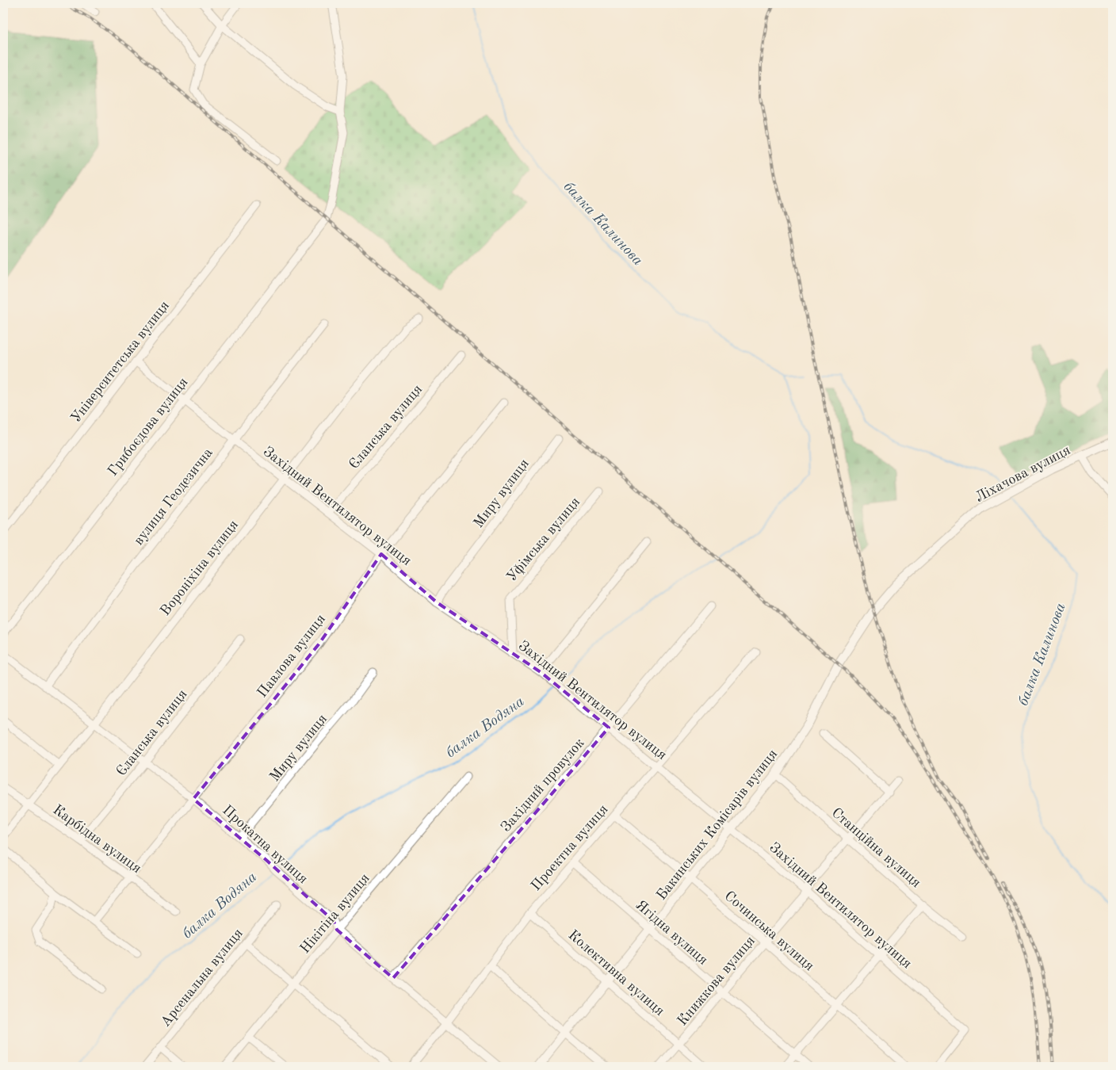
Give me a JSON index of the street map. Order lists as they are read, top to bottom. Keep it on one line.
{"streets":{"street":["Університетська вулиця","Грибоєдова вулиця","Єланська вулиця","Ліхачова вулиця","Миру вулиця","вулиця Геодезична","Західний Вентилятор вулиця","Уфімська вулиця","Вороніхіна вулиця","Павлова вулиця","Західний провулок","Бакинських Комісарів вулиця","Карбідна вулиця","Прокатна вулиця","Проектна вулиця","Станційна вулиця","Нікітіна вулиця","Сочинська вулиця","Ягідна вулиця","Колективна вулиця","Арсенальна вулиця","Книжкова вулиця"]},"crossings":[["Університетська вулиця","Західний Вентилятор вулиця"],["Грибоєдова вулиця","Західний Вентилятор вулиця"],["Єланська вулиця","Західний Вентилятор вулиця"],["Єланська вулиця","Карбідна вулиця"],["Єланська вулиця","Прокатна вулиця"],["Ліхачова вулиця","Бакинських Комісарів вулиця"],["Миру вулиця","Західний Вентилятор вулиця"],["Миру вулиця","Прокатна вулиця"],["вулиця Геодезична","Західний Вентилятор вулиця"],["вулиця Геодезична","Прокатна вулиця"],["Західний Вентилятор вулиця","Уфімська вулиця"],["Західний Вентилятор вулиця","Вороніхіна вулиця"],["Західний Вентилятор вулиця","Павлова вулиця"],["Західний Вентилятор вулиця","Західний провулок"],["Західний Вентилятор вулиця","Бакинських Комісарів вулиця"],["Західний Вентилятор вулиця","Проектна вулиця"],["Західний Вентилятор вулиця","Книжкова вулиця"],["Вороніхіна вулиця","Карбідна вулиця"],["Вороніхіна вулиця","Прокатна вулиця"],["Павлова вулиця","Карбідна вулиця"],["Павлова вулиця","Прокатна вулиця"],["Західний провулок","Прокатна вулиця"],["Бакинських Комісарів вулиця","Станційна вулиця"],["Бакинських Комісарів вулиця","Сочинська вулиця"],["Бакинських Комісарів вулиця","Ягідна вулиця"],["Бакинських Комісарів вулиця","Колективна вулиця"],["Прокатна вулиця","Проектна вулиця"],["Прокатна вулиця","Нікітіна вулиця"],["Проектна вулиця","Сочинська вулиця"],["Проектна вулиця","Ягідна вулиця"],["Проектна вулиця","Колективна вулиця"],["Станційна вулиця","Книжкова вулиця"],["Сочинська вулиця","Книжкова вулиця"],["Ягідна вулиця","Книжкова вулиця"],["Колективна вулиця","Книжкова вулиця"]],"water":["балка Калинова","балка Водяна"]}
